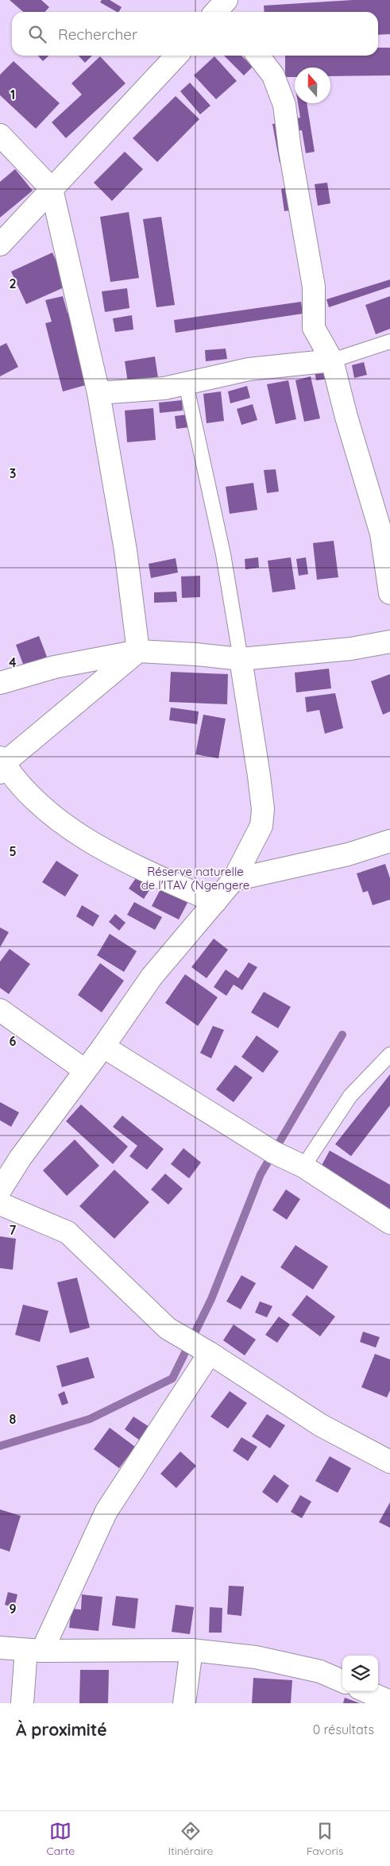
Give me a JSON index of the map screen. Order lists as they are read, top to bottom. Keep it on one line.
{"parks":["Réserve naturelle de l'ITAV (Ngengere"],"north":"top","page":{"search":"Rechercher","heading":["À proximité","0 résultats"],"nav":["Carte","Itinéraire","Favoris"]},"grid":{"rows":["1","2","3","4","5","6","7","8","9"]}}
